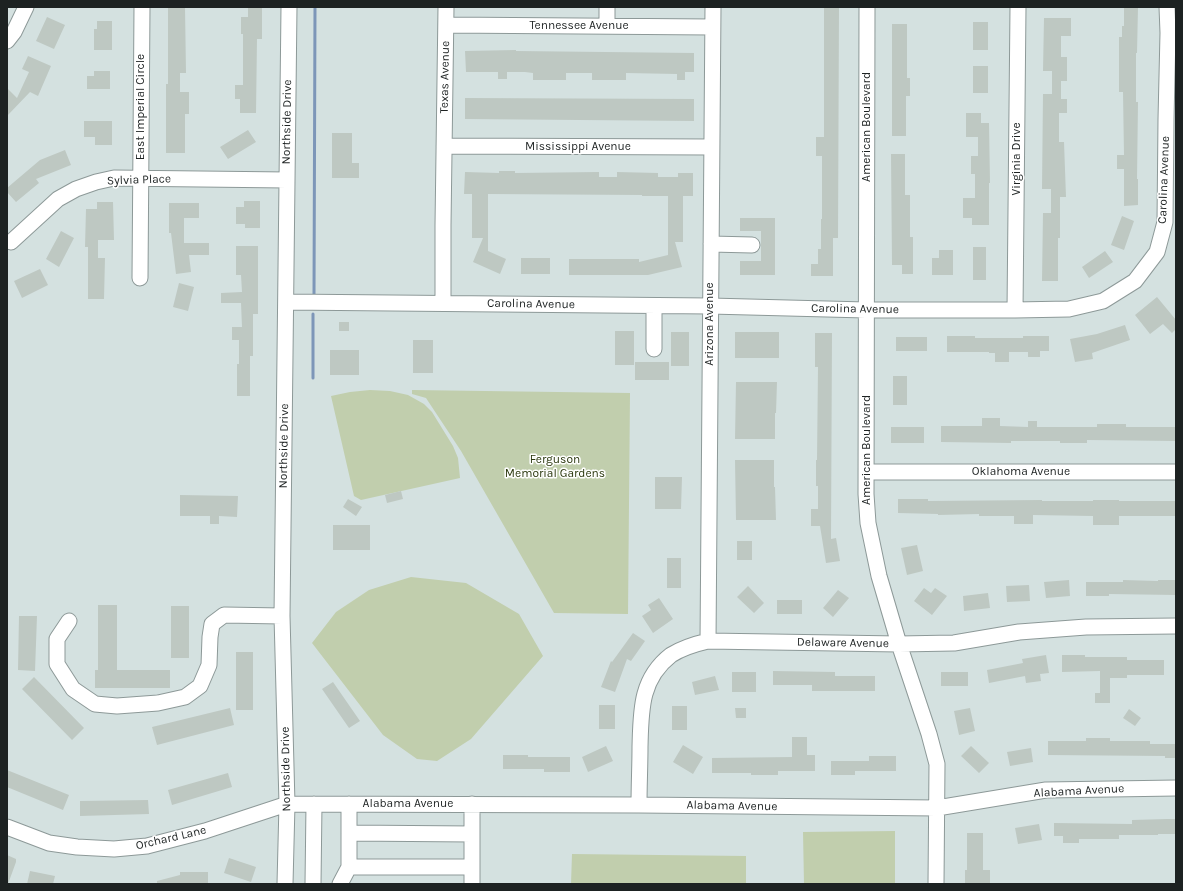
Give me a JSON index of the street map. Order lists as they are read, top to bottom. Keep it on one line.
{"streets":{"street":["Tennessee Avenue","Texas Avenue","East Imperial Circle","Northside Drive","American Boulevard","Mississippi Avenue","Virginia Drive","Sylvia Place","Carolina Avenue","Arizona Avenue","Oklahoma Avenue","Delaware Avenue","Alabama Avenue","Orchard Lane"]},"crossings":[["Tennessee Avenue","Texas Avenue"],["Tennessee Avenue","Arizona Avenue"],["Texas Avenue","Mississippi Avenue"],["Texas Avenue","Carolina Avenue"],["East Imperial Circle","Sylvia Place"],["Northside Drive","Sylvia Place"],["Northside Drive","Carolina Avenue"],["Northside Drive","Alabama Avenue"],["Northside Drive","Orchard Lane"],["American Boulevard","Carolina Avenue"],["American Boulevard","Oklahoma Avenue"],["American Boulevard","Delaware Avenue"],["American Boulevard","Alabama Avenue"],["Mississippi Avenue","Arizona Avenue"],["Virginia Drive","Carolina Avenue"],["Carolina Avenue","Arizona Avenue"],["Arizona Avenue","Delaware Avenue"],["Delaware Avenue","Alabama Avenue"],["Alabama Avenue","Orchard Lane"]],"parks":["Ferguson Memorial Gardens"]}
